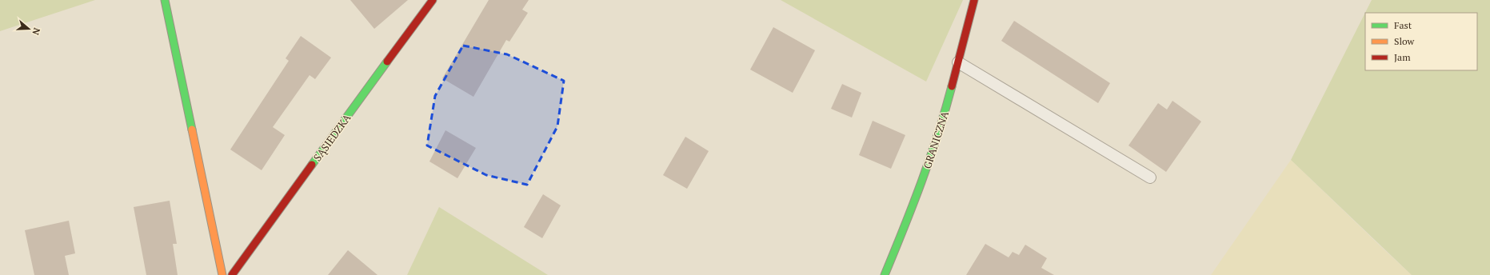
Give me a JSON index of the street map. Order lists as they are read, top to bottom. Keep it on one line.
{"streets":{"street":["SĄSIEDZKA","GRANICZNA"]},"legend":["Fast","Slow","Jam"],"north":"right"}
